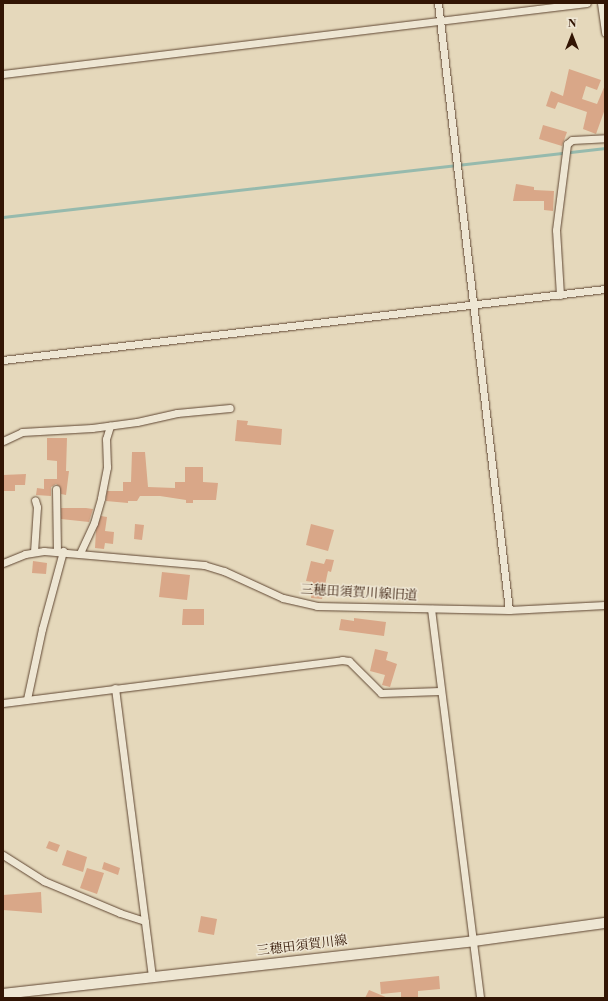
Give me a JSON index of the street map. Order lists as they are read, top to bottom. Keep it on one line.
{"streets":{"main road":["三穂田須賀川線"],"street":["三穂田須賀川線旧道"]},"north":"top"}
